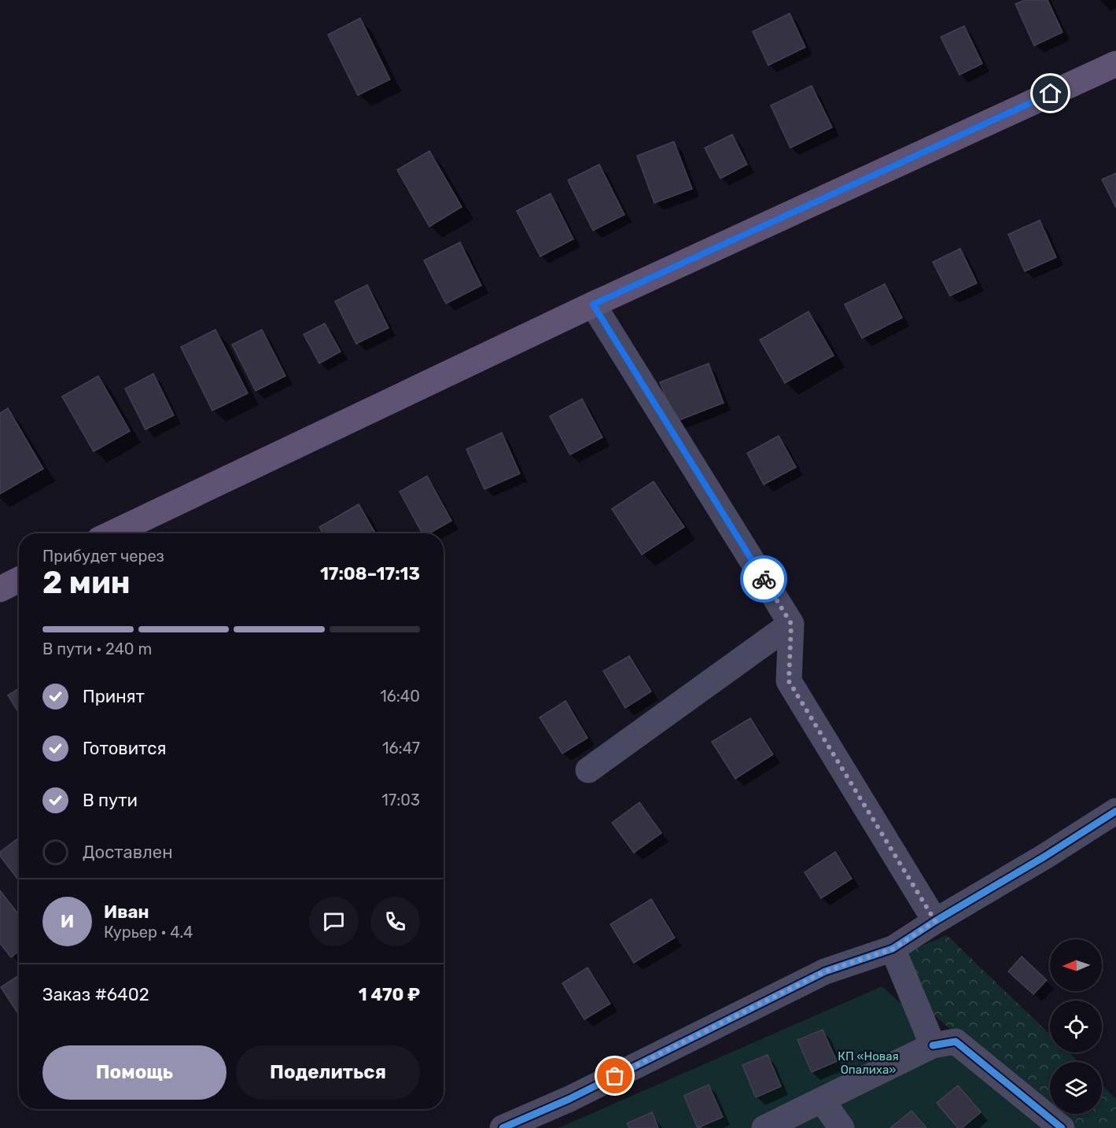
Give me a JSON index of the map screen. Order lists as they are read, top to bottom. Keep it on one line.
{"parks":["КП «Новая Опалиха»"],"north":"left","page":{"heading":["2 мин","Прибудет через","17:08–17:13"],"panel":["Иван","Курьер · 4.4","Заказ #6402","1 470 ₽"],"bar":"В пути · 240 m","list":[["Принят","16:40"],["Готовится","16:47"],["В пути","17:03"],"Доставлен"],"round":"И","buttons":["Помощь","Поделиться"]}}
